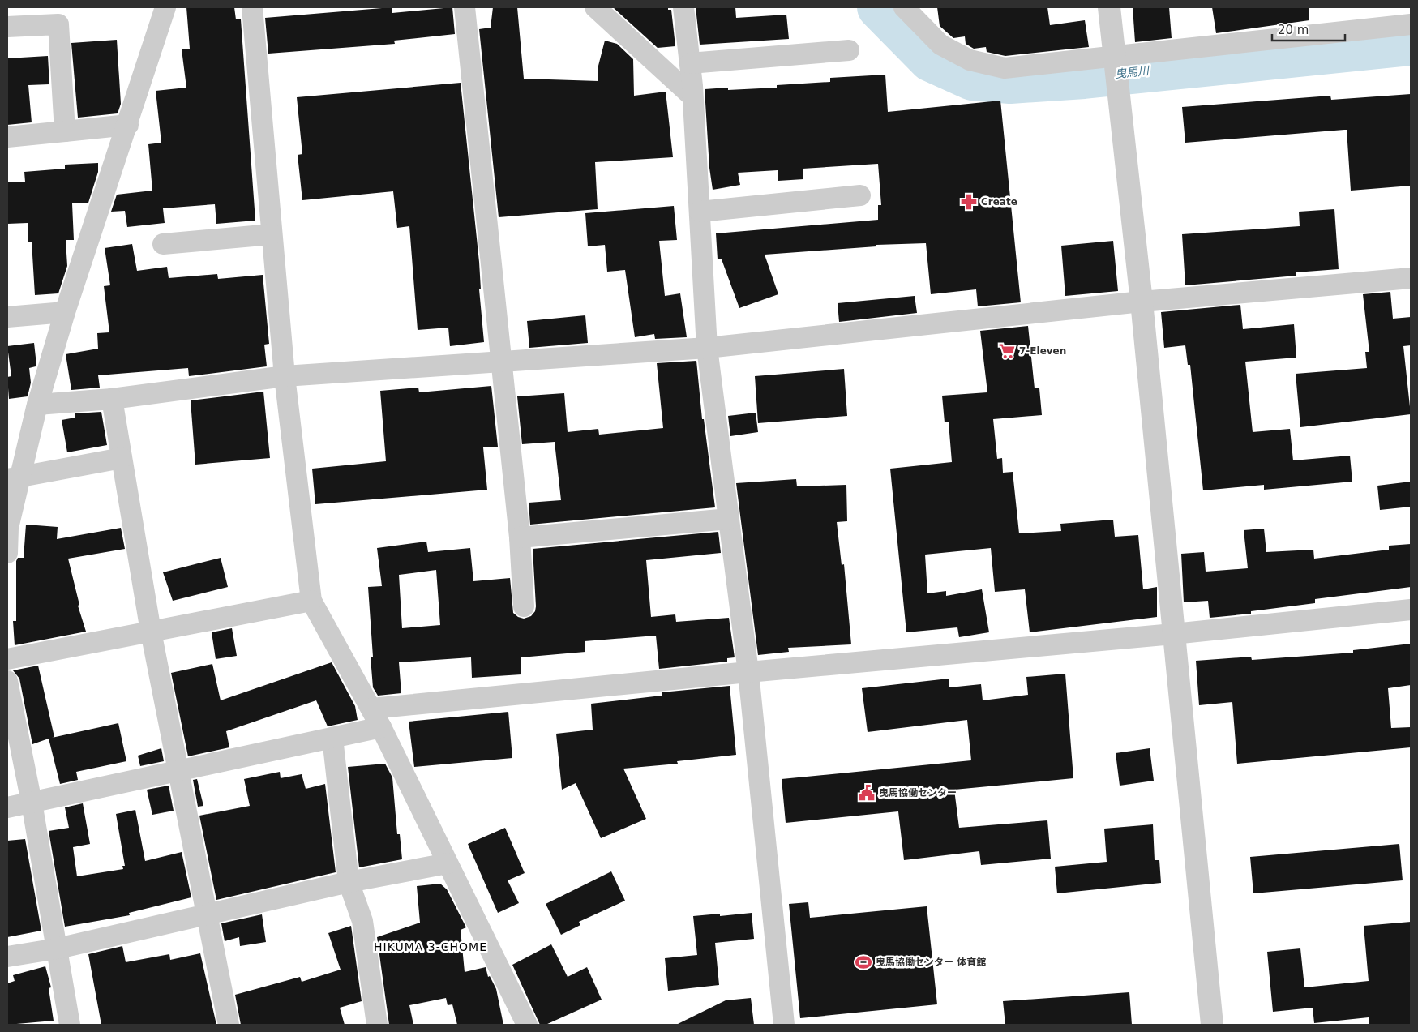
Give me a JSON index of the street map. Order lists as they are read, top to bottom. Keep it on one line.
{"districts":["HIKUMA 3-CHOME"],"water":["曳馬川"],"places":{"pharmacy":["Create"],"supermarket":["7-Eleven"],"public building":["曳馬協働センター"],"sports":["曳馬協働センター 体育館"]},"scale_bar":"20 m"}
